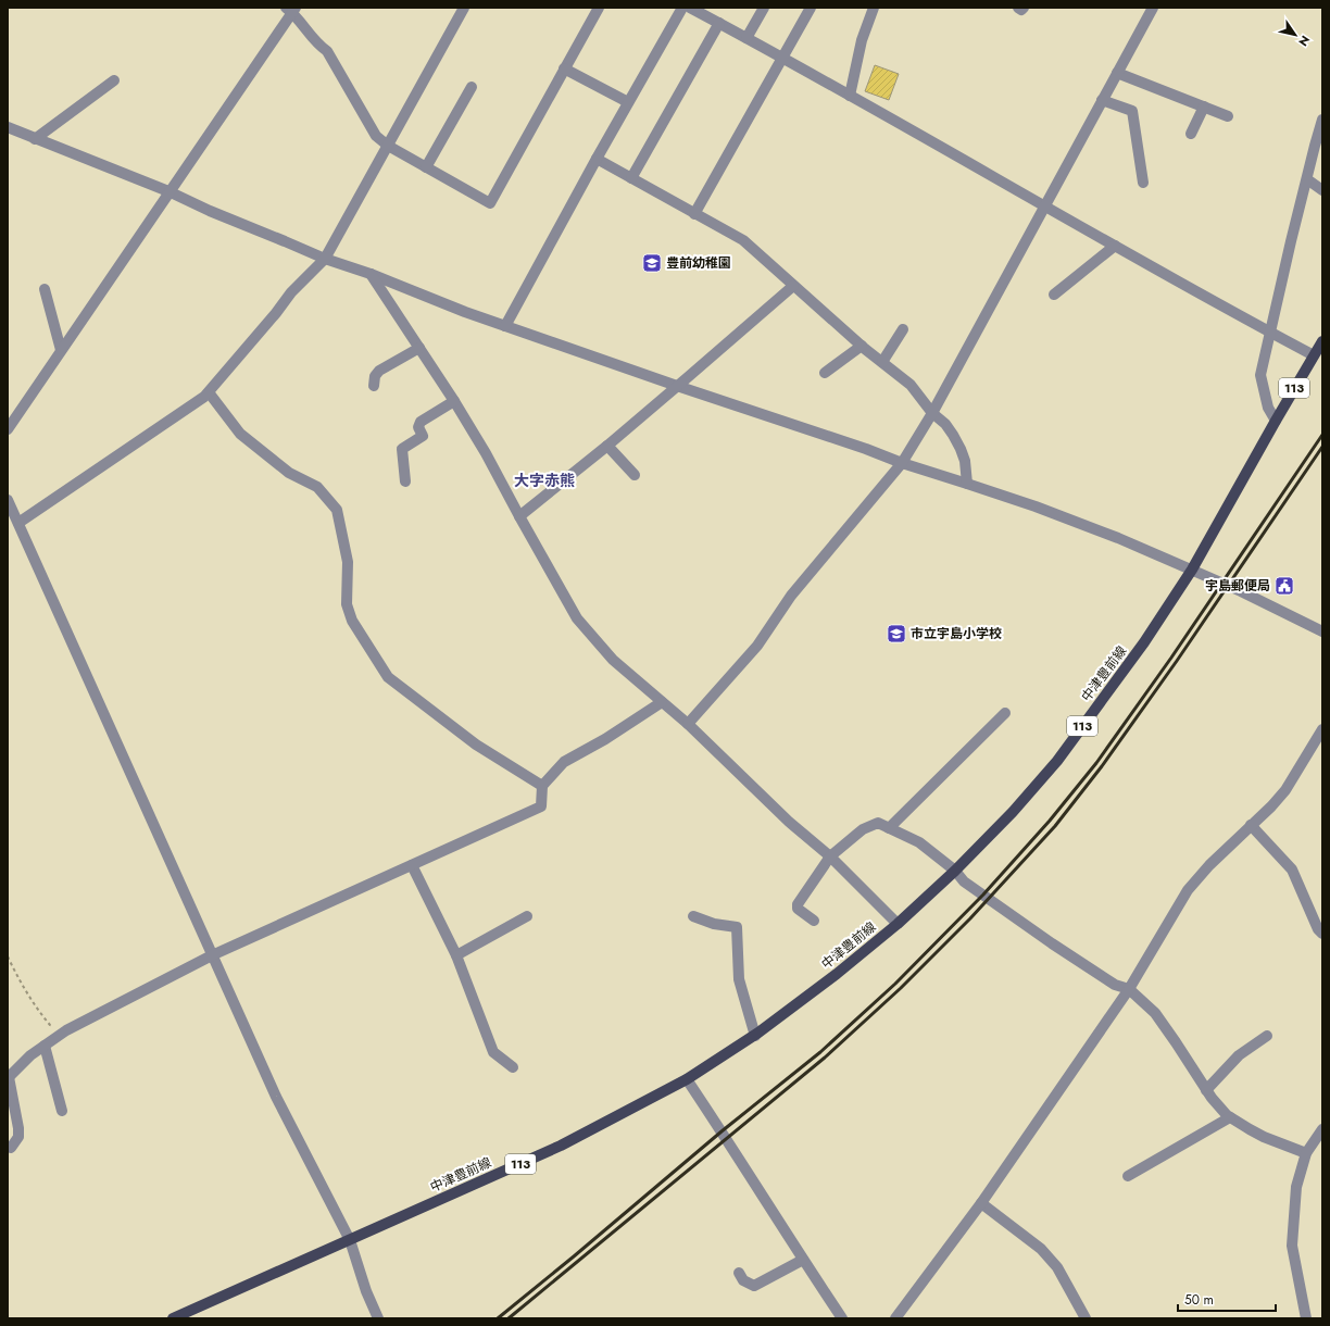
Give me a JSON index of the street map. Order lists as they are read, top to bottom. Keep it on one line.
{"streets":{"main road":["113","中津豊前線"]},"districts":["大字赤熊"],"places":{"school or university":["豊前幼稚園","市立宇島小学校"],"public building":["宇島郵便局"]},"scale_bar":"50 m","north":"bottom right"}
